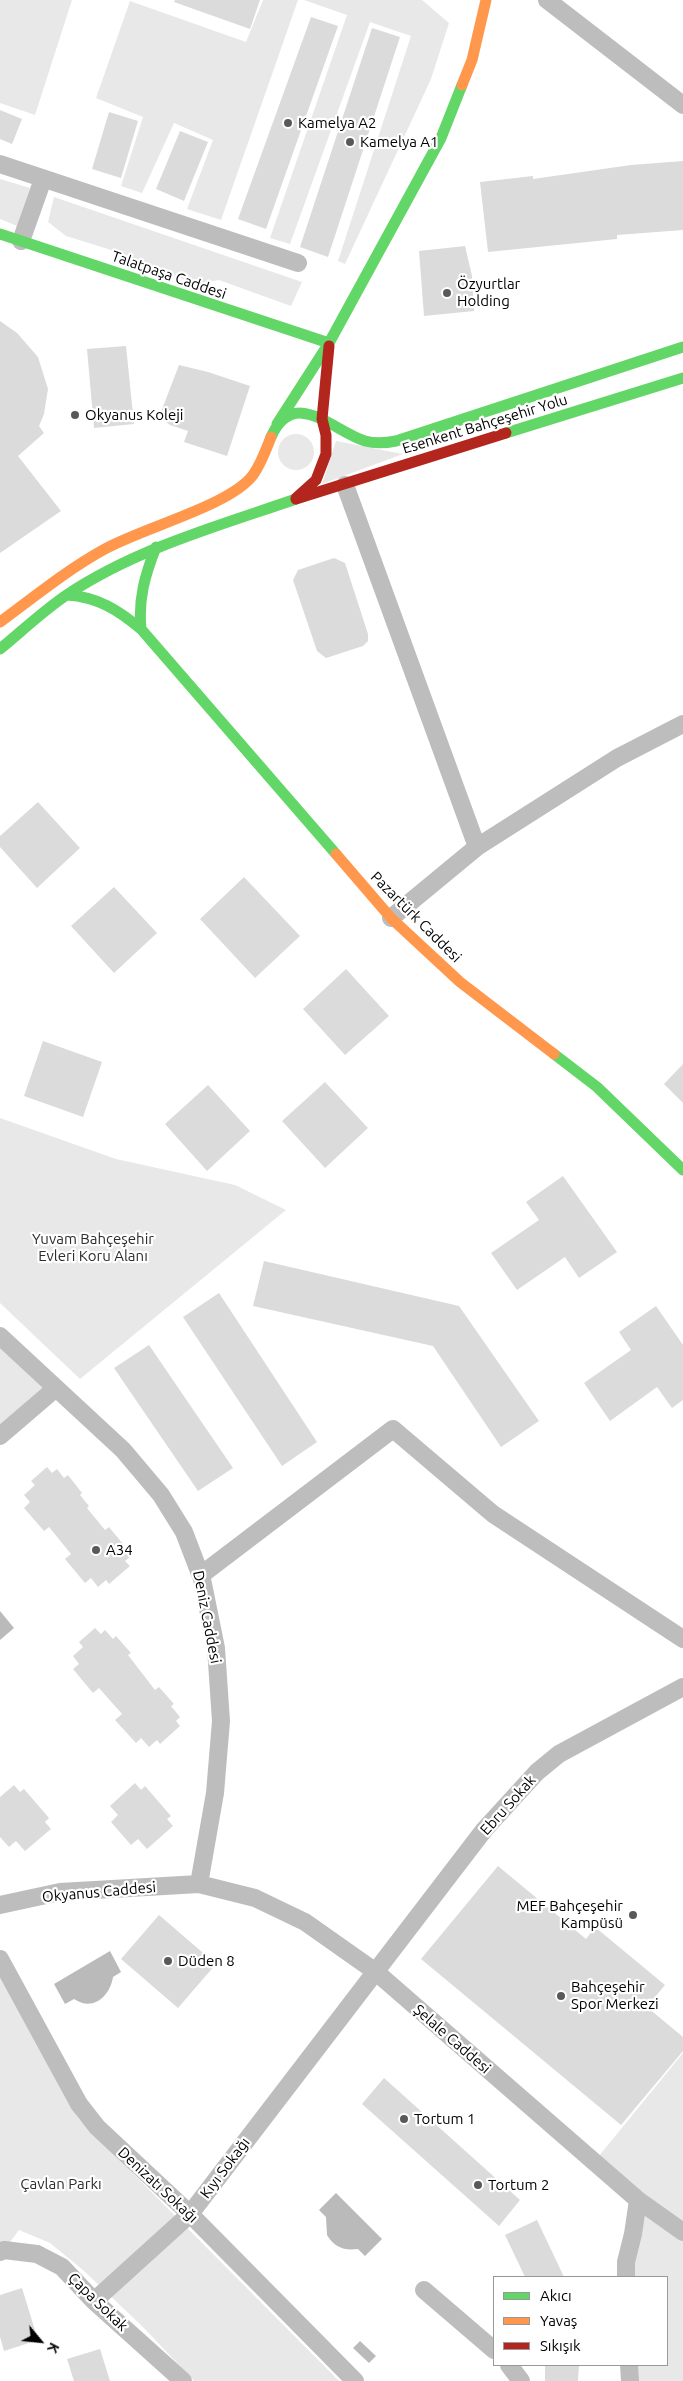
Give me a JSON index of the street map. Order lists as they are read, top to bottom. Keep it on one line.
{"streets":{"main road":["Talatpaşa Caddesi","Esenkent Bahçeşehir Yolu","Pazartürk Caddesi"],"street":["Deniz Caddesi","Ebru Sokak","Okyanus Caddesi","Şelale Caddesi","Kıyı Sokağı","Denizatı Sokağı","Çapa Sokak"]},"crossings":[["Esenkent Bahçeşehir Yolu","Pazartürk Caddesi"],["Deniz Caddesi","Okyanus Caddesi"],["Deniz Caddesi","Şelale Caddesi"],["Ebru Sokak","Şelale Caddesi"],["Ebru Sokak","Kıyı Sokağı"],["Okyanus Caddesi","Şelale Caddesi"],["Kıyı Sokağı","Denizatı Sokağı"],["Kıyı Sokağı","Çapa Sokak"]],"parks":["Yuvam Bahçeşehir Evleri Koru Alanı","Çavlan Parkı"],"places":["Kamelya A2","Kamelya A1","Özyurtlar Holding","Okyanus Koleji","A34","MEF Bahçeşehir Kampüsü","Düden 8","Bahçeşehir Spor Merkezi","Tortum 1","Tortum 2"],"legend":["Akıcı","Yavaş","Sıkışık"],"north":"bottom right"}
